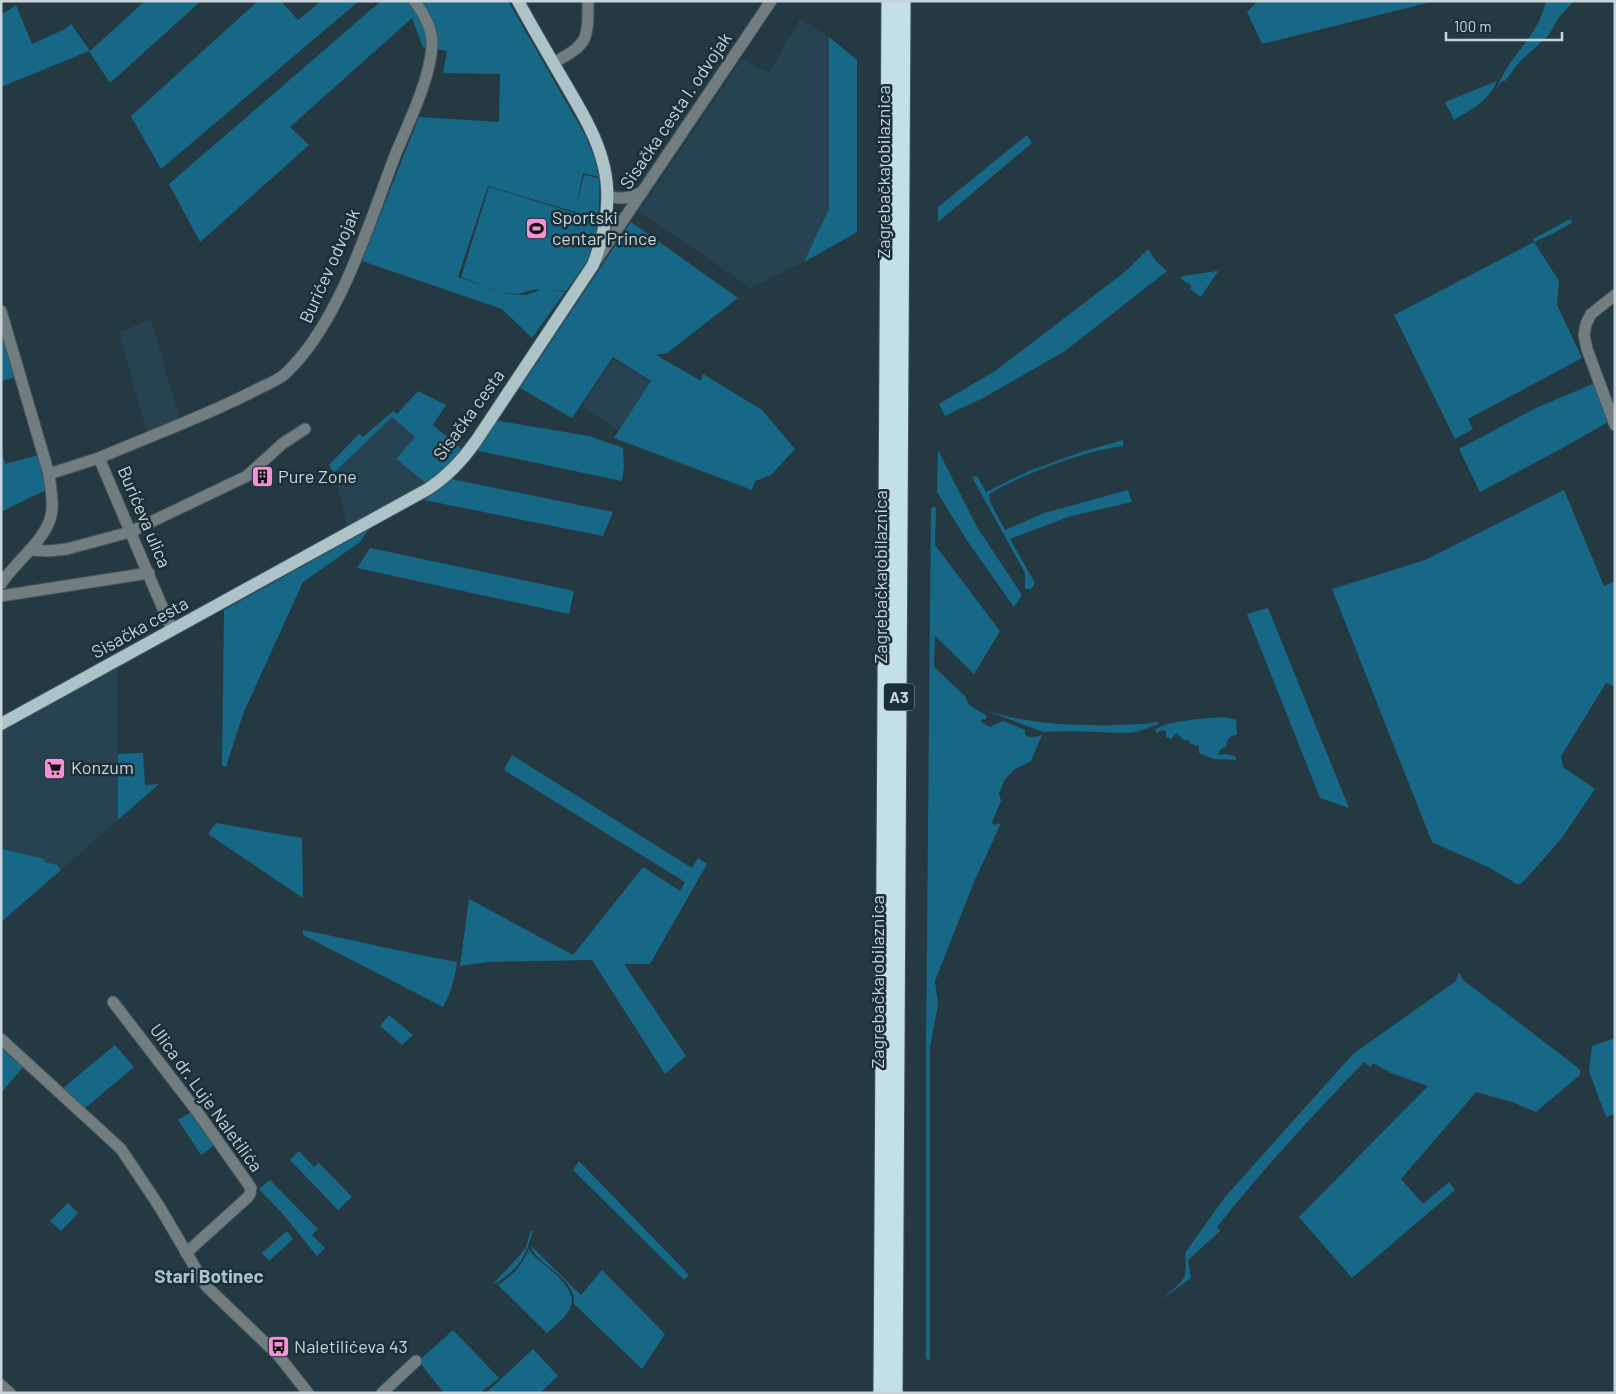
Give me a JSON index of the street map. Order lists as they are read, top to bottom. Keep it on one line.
{"streets":{"highway":["Zagrebačka obilaznica","A3"],"main road":["Sisačka cesta"],"street":["Sisačka cesta I. odvojak","Burićev odvojak","Burićeva ulica","Ulica dr. Luje Naletilića"]},"crossings":[["Sisačka cesta I. odvojak","Sisačka cesta"],["Burićev odvojak","Burićeva ulica"],["Sisačka cesta","Burićeva ulica"]],"districts":["Stari Botinec"],"places":{"sports":["Sportski centar Prince"],"building":["Pure Zone"],"supermarket":["Konzum"],"bus stop":["Naletilićeva 43"]},"scale_bar":"100 m"}
